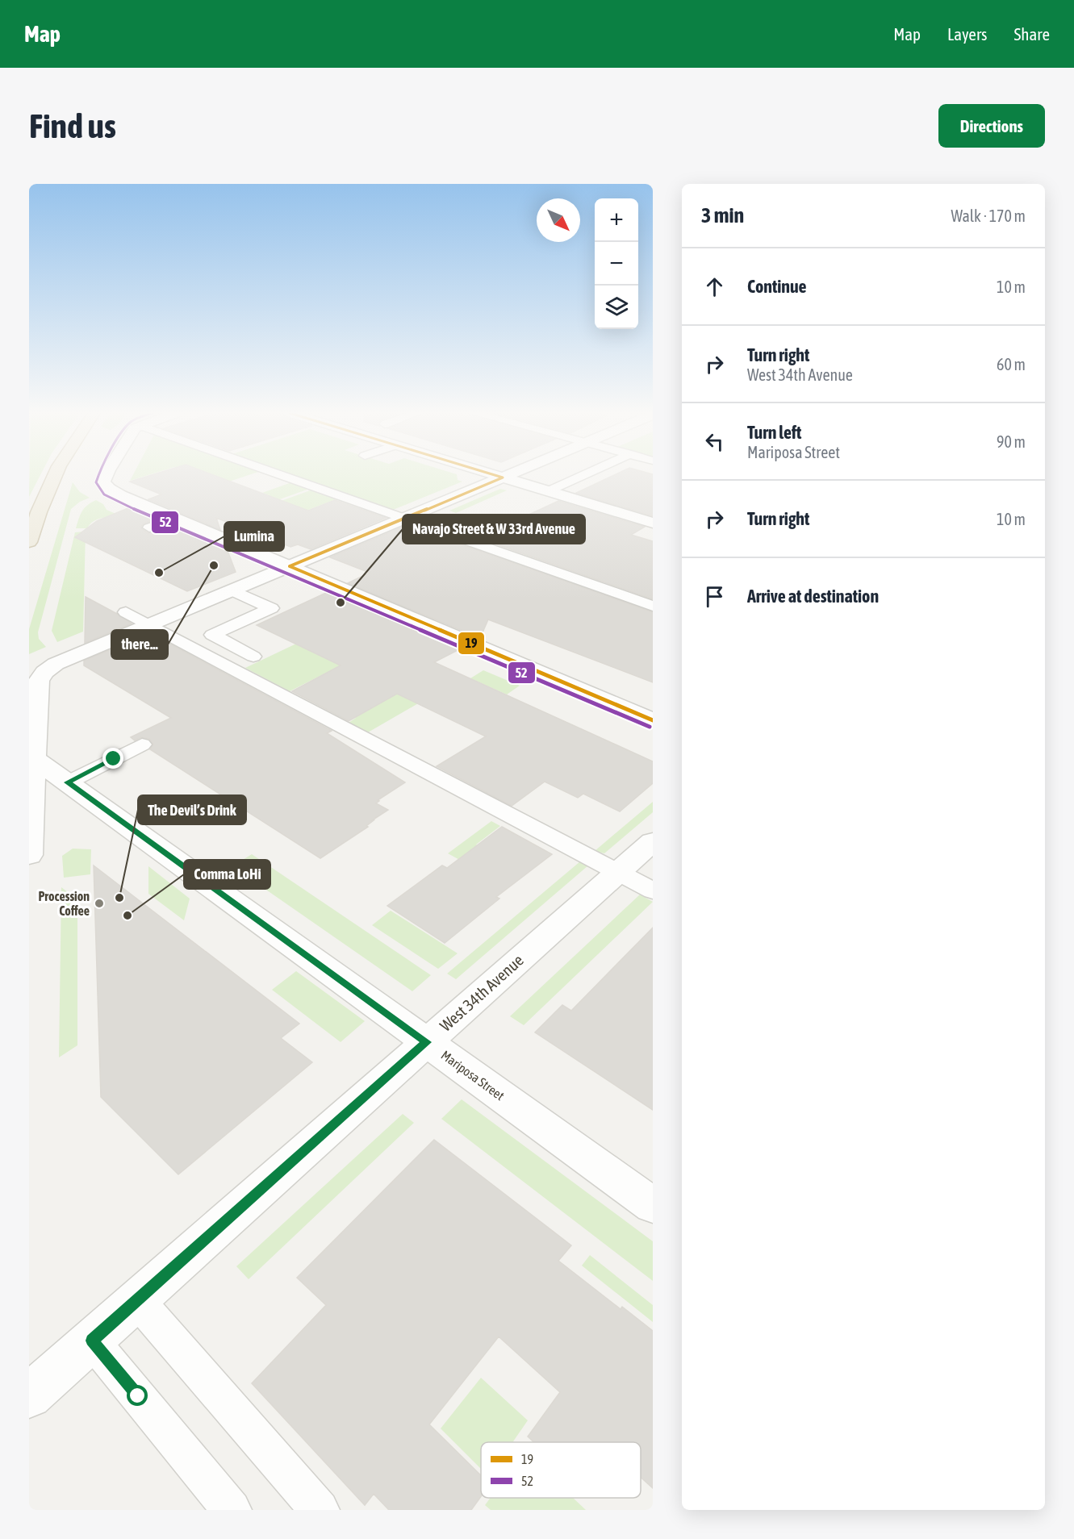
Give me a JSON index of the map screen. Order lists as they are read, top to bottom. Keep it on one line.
{"streets":{"street":["West 34th Avenue","Mariposa Street"]},"crossings":[["West 34th Avenue","Mariposa Street"]],"places":["there...","Lumina","Navajo Street & W 33rd Avenue","The Devil’s Drink","Procession Coffee","Comma LoHi"],"lines":["transit line 19","transit line 52"],"legend":["19","52"],"north":"bottom right","page":{"header":"Map","nav":["Map","Layers","Share"],"buttons":"Directions","title":"Find us","heading":["3 min","Walk · 170 m"],"map_buttons":["+","−"],"list":[["Continue","10 m"],["Turn right","West 34th Avenue","60 m"],["Turn left","Mariposa Street","90 m"],["Turn right","10 m"],"Arrive at destination"]}}
